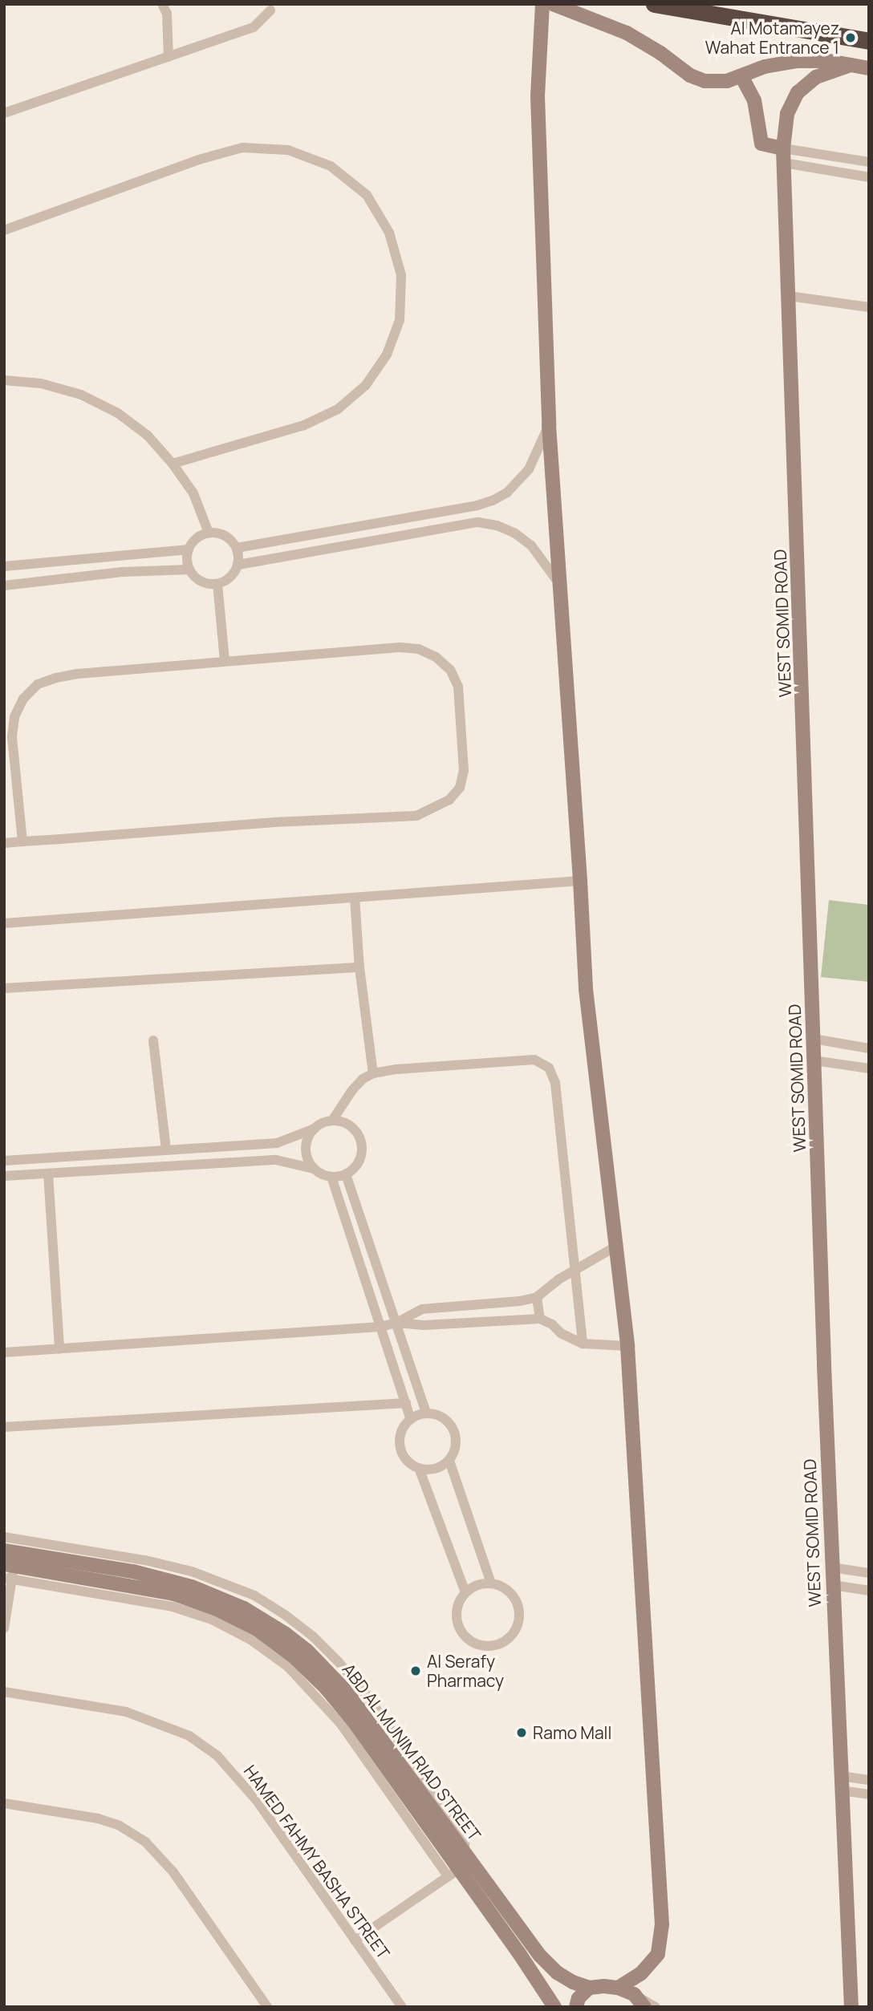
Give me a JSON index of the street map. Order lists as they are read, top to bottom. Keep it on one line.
{"streets":{"street":["WEST SOMID ROAD","ABD AL MUNIM RIAD STREET","HAMED FAHMY BASHA STREET"]},"places":["Al Motamayez Wahat Entrance 1","Al Serafy Pharmacy","Ramo Mall"]}
